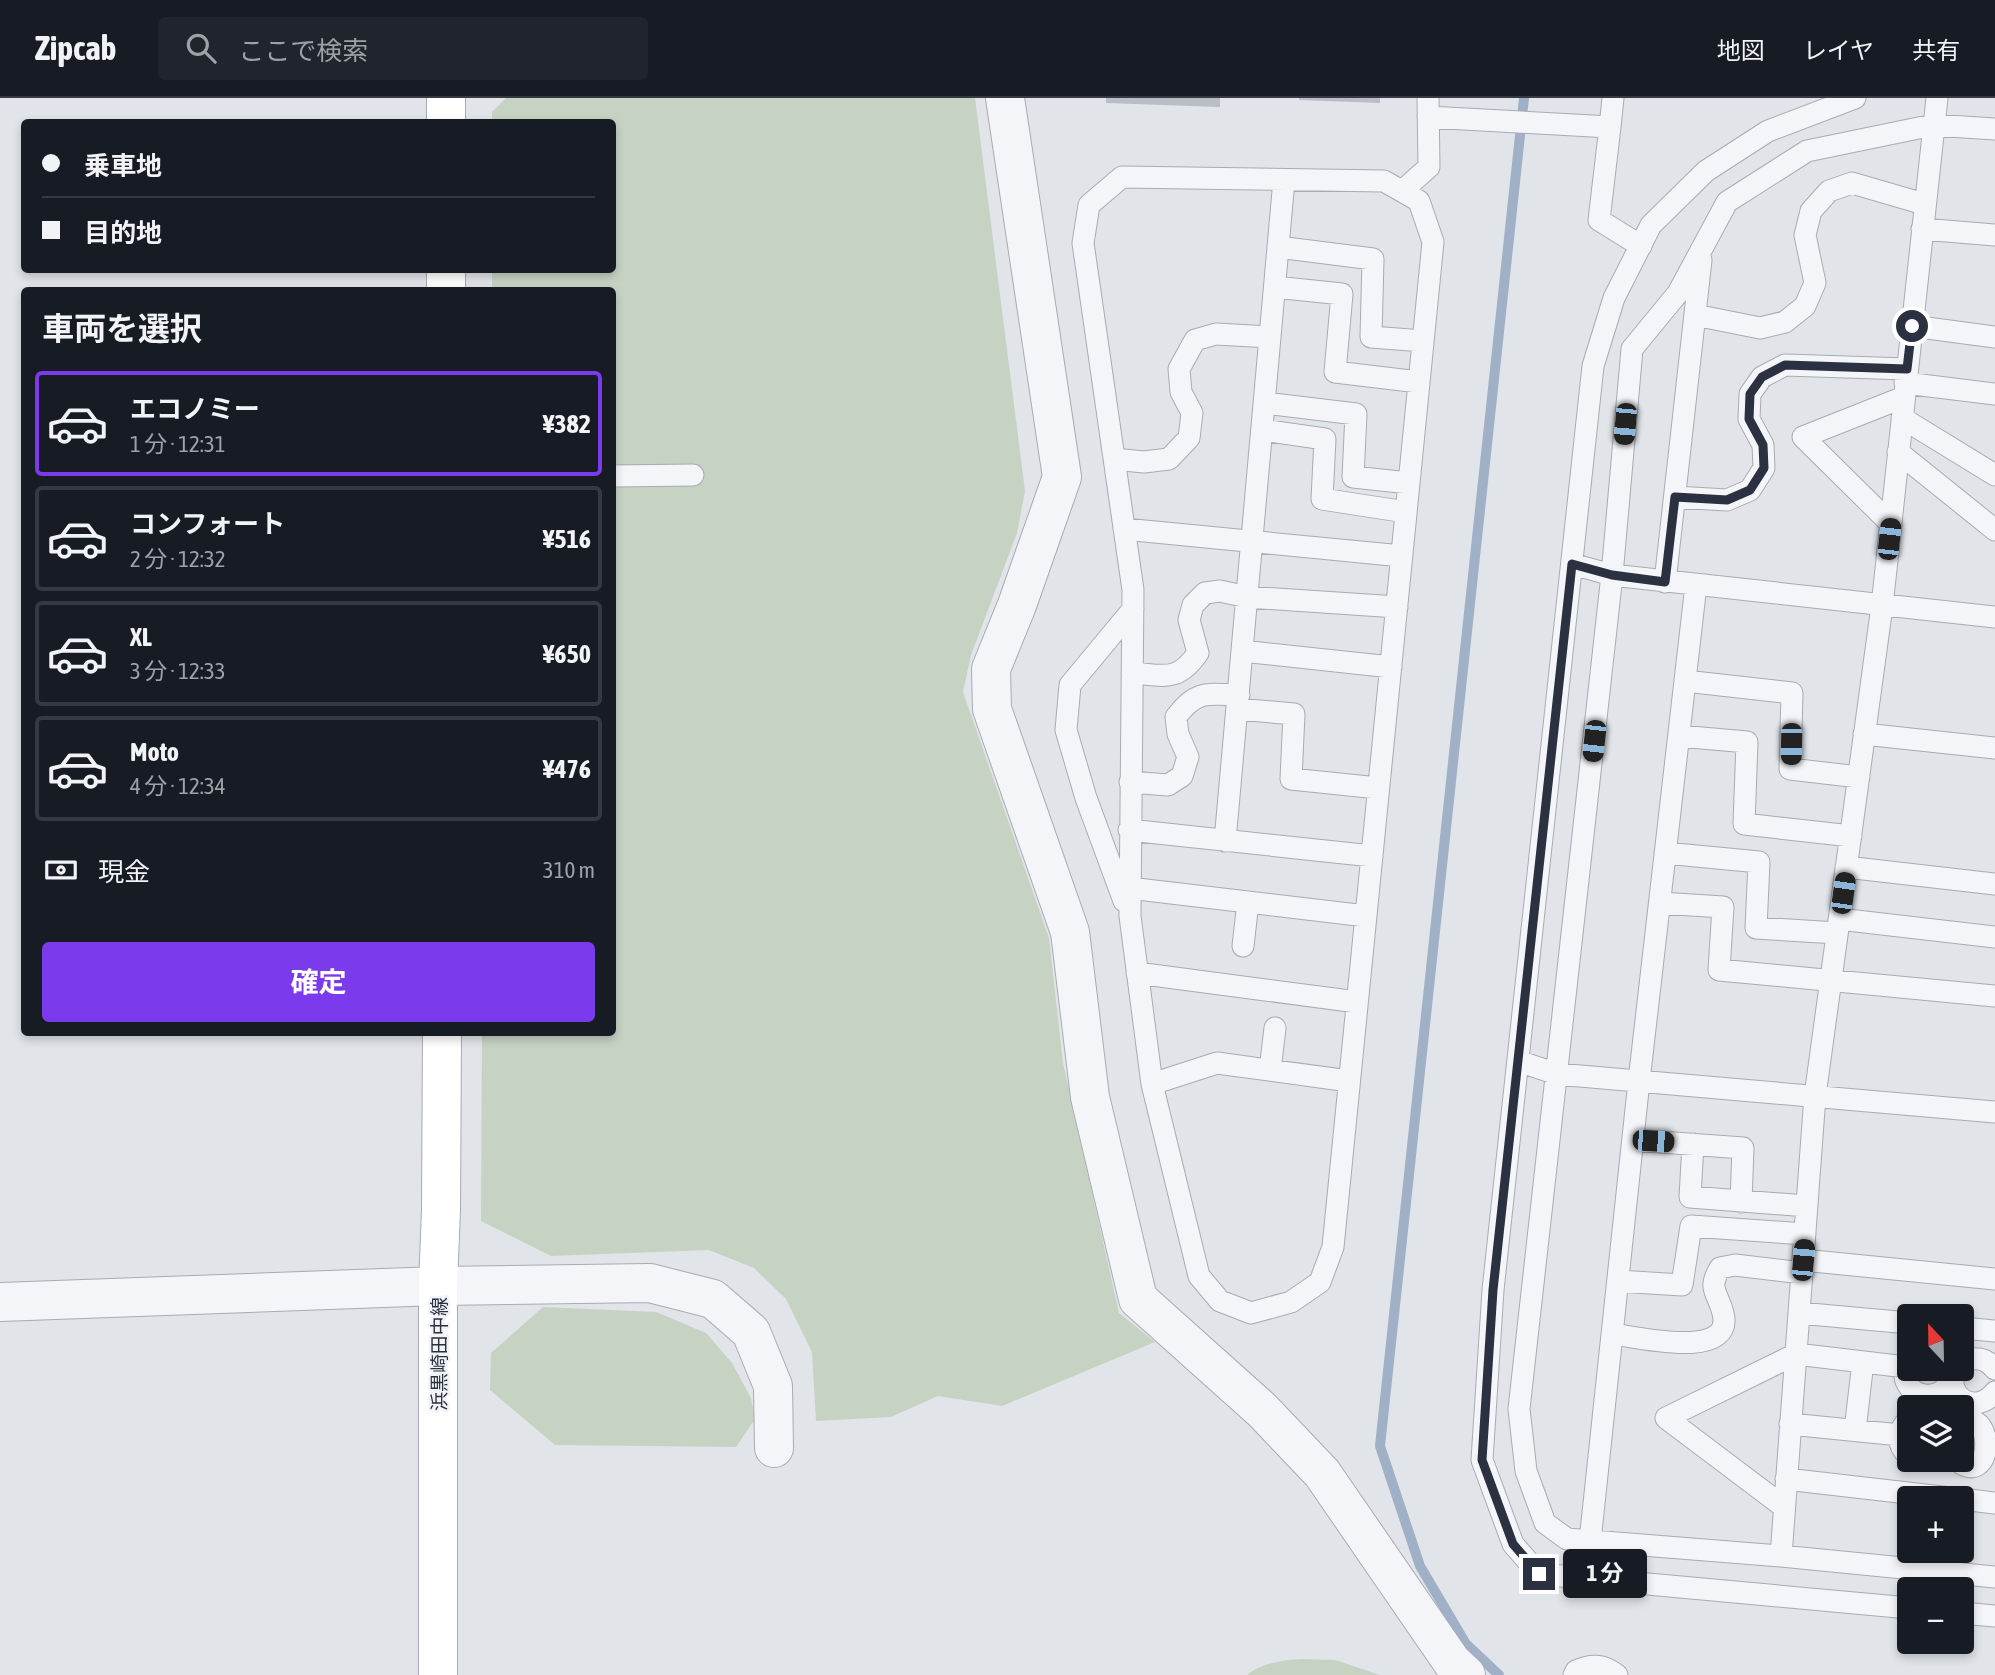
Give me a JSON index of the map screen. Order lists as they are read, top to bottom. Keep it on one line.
{"streets":{"main road":["浜黒崎田中線"]},"north":"top","page":{"header":"Zipcab","search":"ここで検索","nav":["地図","レイヤ","共有"],"banner":["乗車地","目的地"],"heading":"車両を選択","list":[{"name":"エコノミー","note":"1 分 · 12:31","value":"¥382"},{"name":"コンフォート","note":"2 分 · 12:32","value":"¥516"},{"name":"XL","note":"3 分 · 12:33","value":"¥650"},{"name":"Moto","note":"4 分 · 12:34","value":"¥476"}],"pay":["現金","310 m"],"buttons":"確定","map_buttons":["+","−"],"bubble":"1 分"}}
